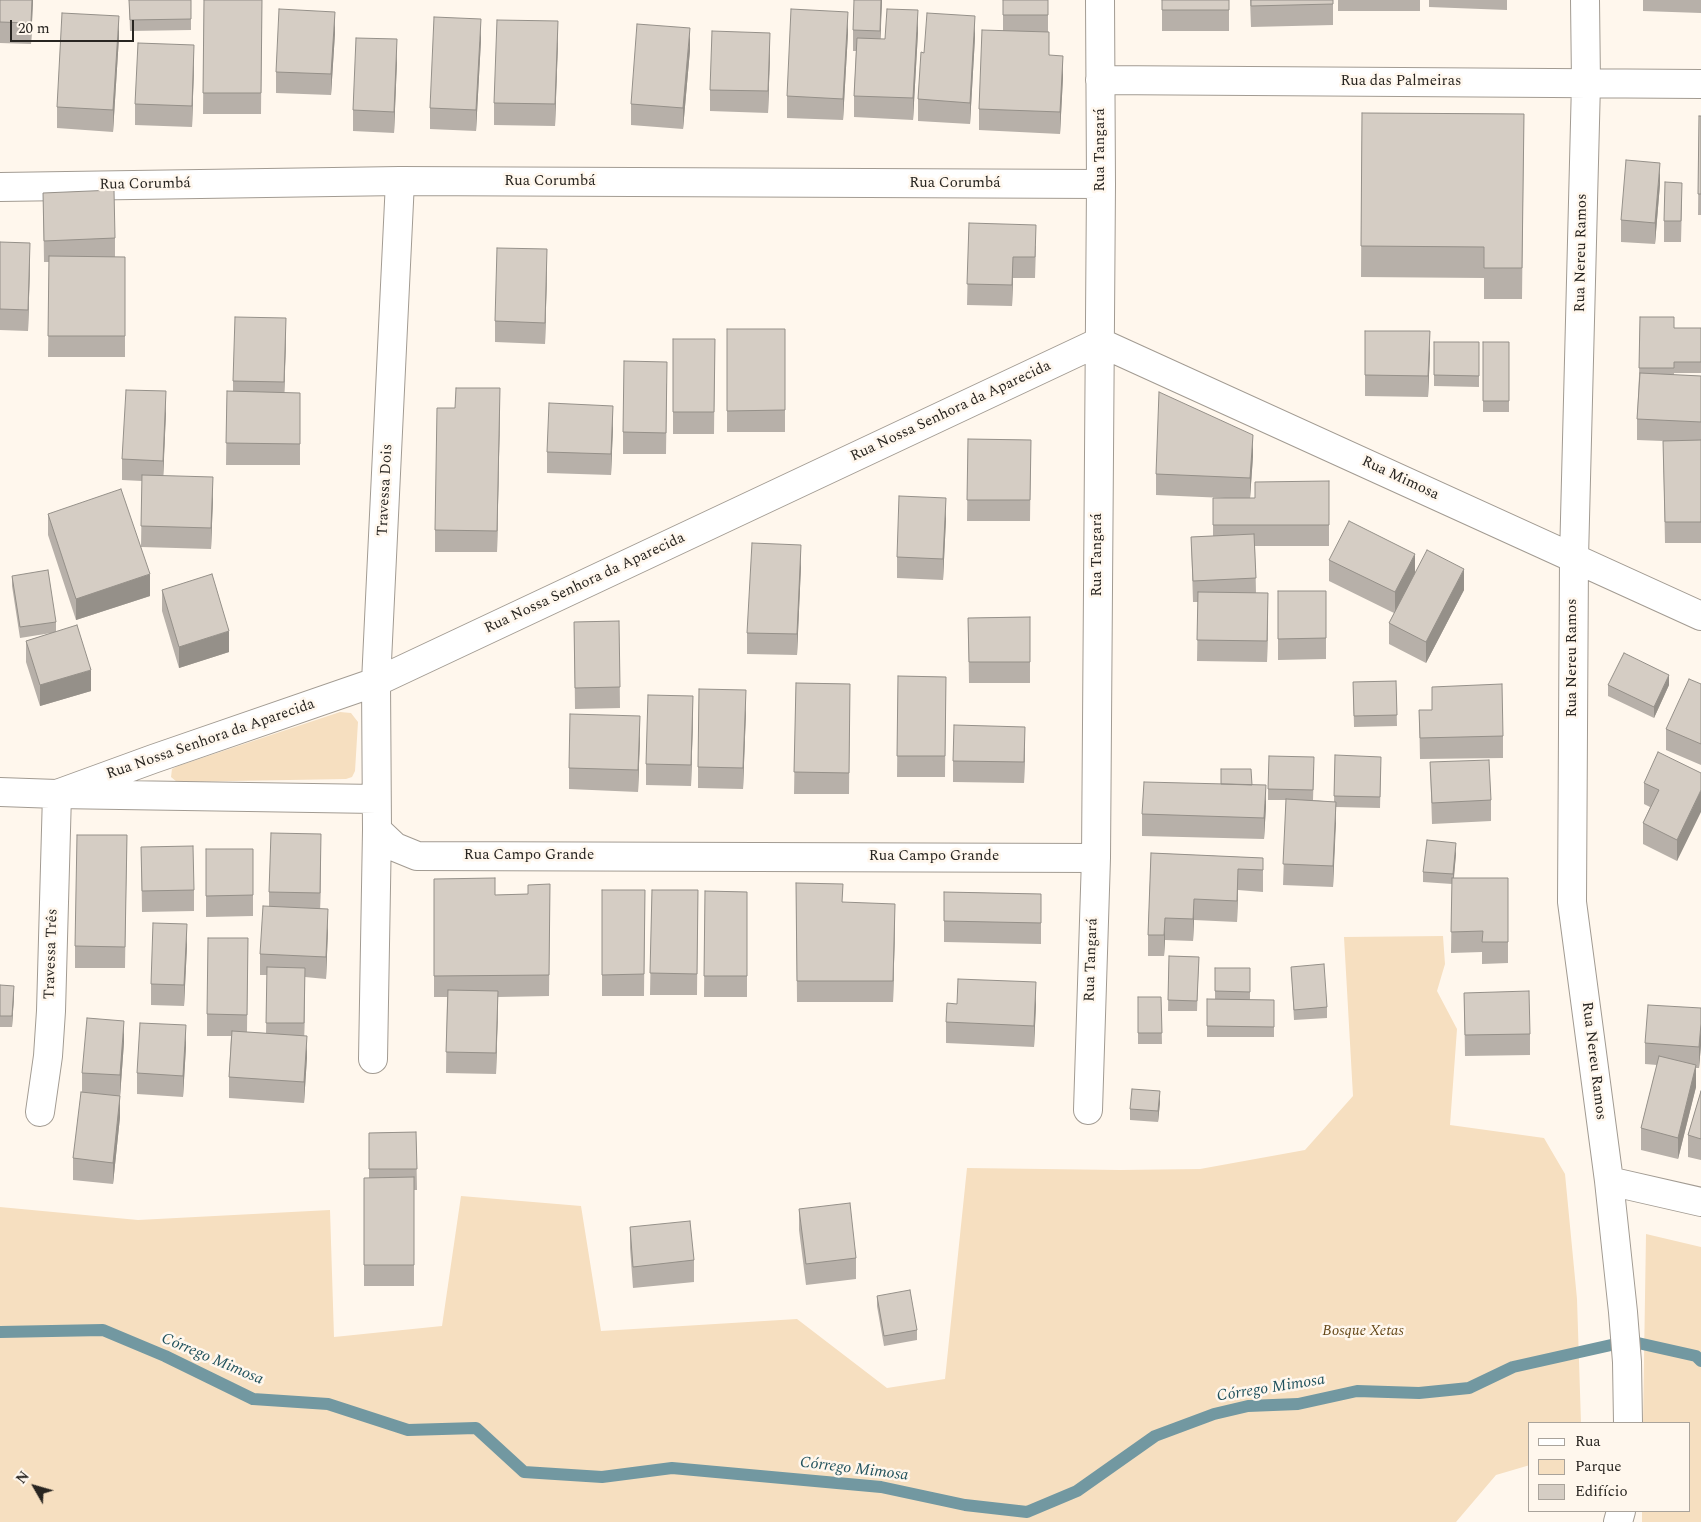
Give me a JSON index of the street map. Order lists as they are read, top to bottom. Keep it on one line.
{"streets":{"street":["Rua das Palmeiras","Rua Tangará","Rua Corumbá","Rua Nereu Ramos","Rua Nossa Senhora da Aparecida","Rua Mimosa","Travessa Dois","Rua Campo Grande","Travessa Três"]},"crossings":[["Rua das Palmeiras","Rua Tangará"],["Rua das Palmeiras","Rua Nereu Ramos"],["Rua Tangará","Rua Corumbá"],["Rua Tangará","Rua Nossa Senhora da Aparecida"],["Rua Tangará","Rua Mimosa"],["Rua Tangará","Rua Campo Grande"],["Rua Corumbá","Travessa Dois"],["Rua Nereu Ramos","Rua Mimosa"],["Rua Nossa Senhora da Aparecida","Rua Mimosa"],["Rua Nossa Senhora da Aparecida","Travessa Dois"],["Rua Nossa Senhora da Aparecida","Travessa Três"]],"water":["Córrego Mimosa"],"parks":["Bosque Xetas"],"legend":["Rua","Parque","Edifício"],"scale_bar":"20 m","north":"top left"}
